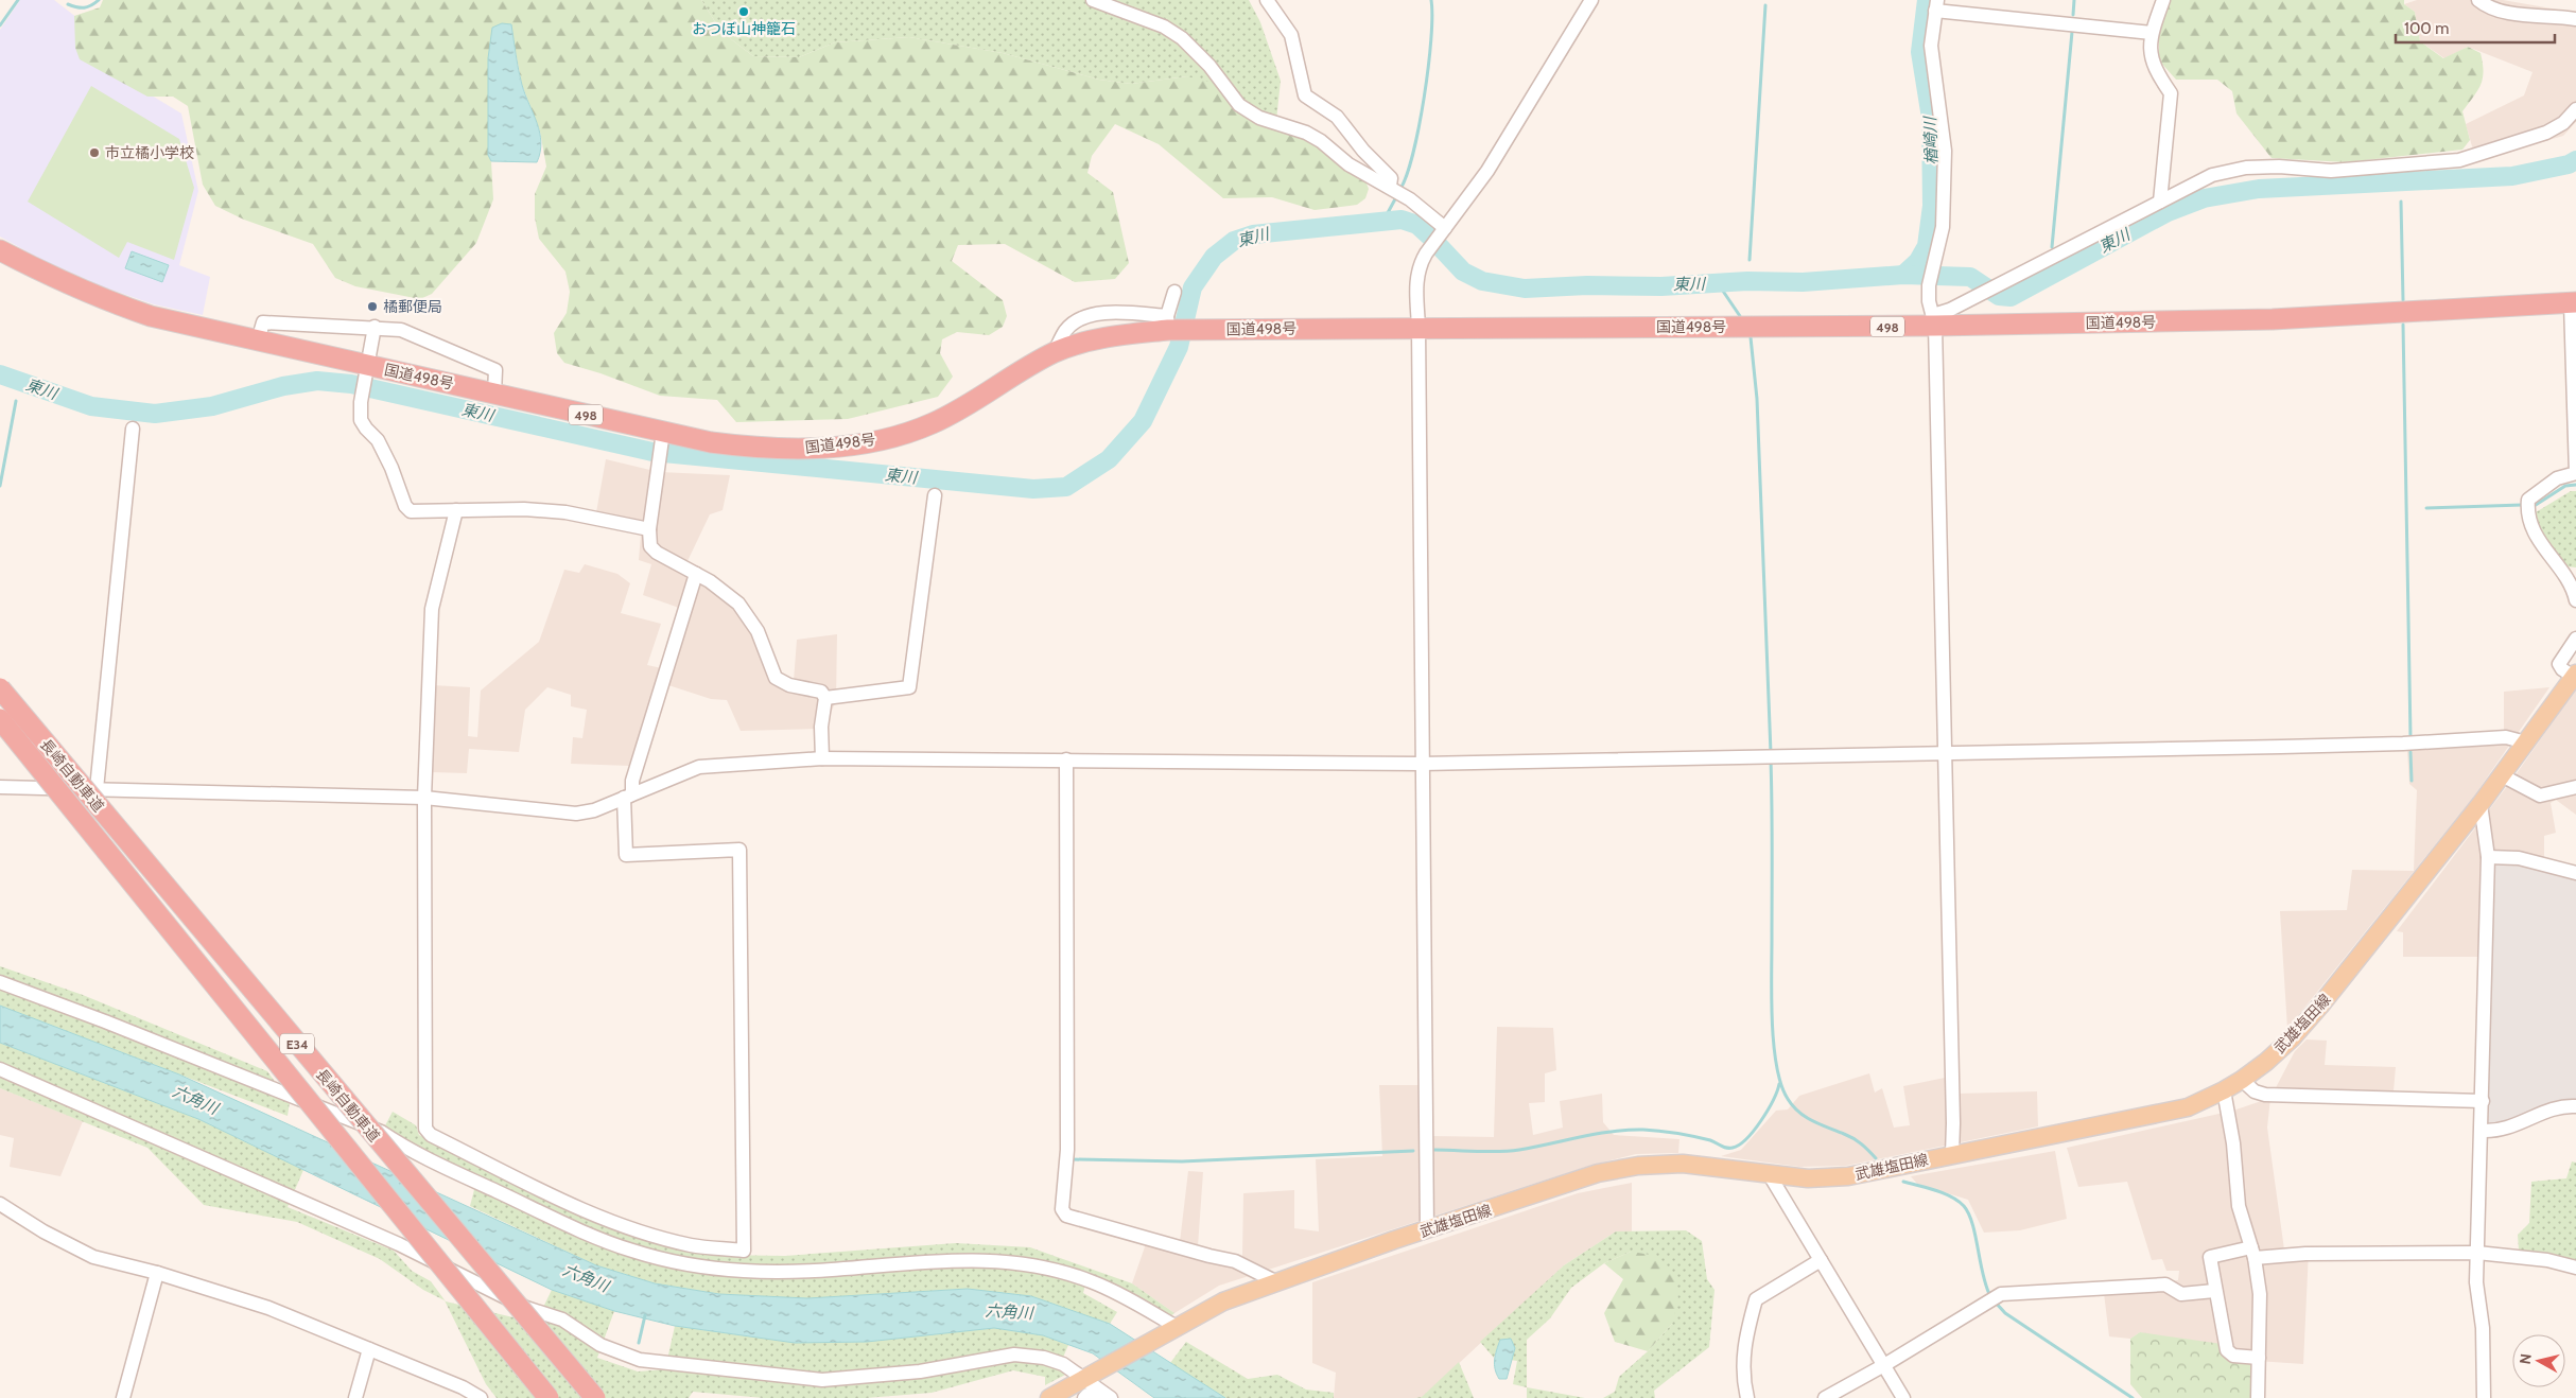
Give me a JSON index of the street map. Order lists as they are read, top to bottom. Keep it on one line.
{"streets":{"highway":["国道498号","498","長崎自動車道","E34"],"main road":["武雄塩田線"]},"water":["楢崎川","東川","六角川"],"places":["おつぼ山神籠石","市立橘小学校","橘郵便局"],"scale_bar":"100 m","north":"left"}
